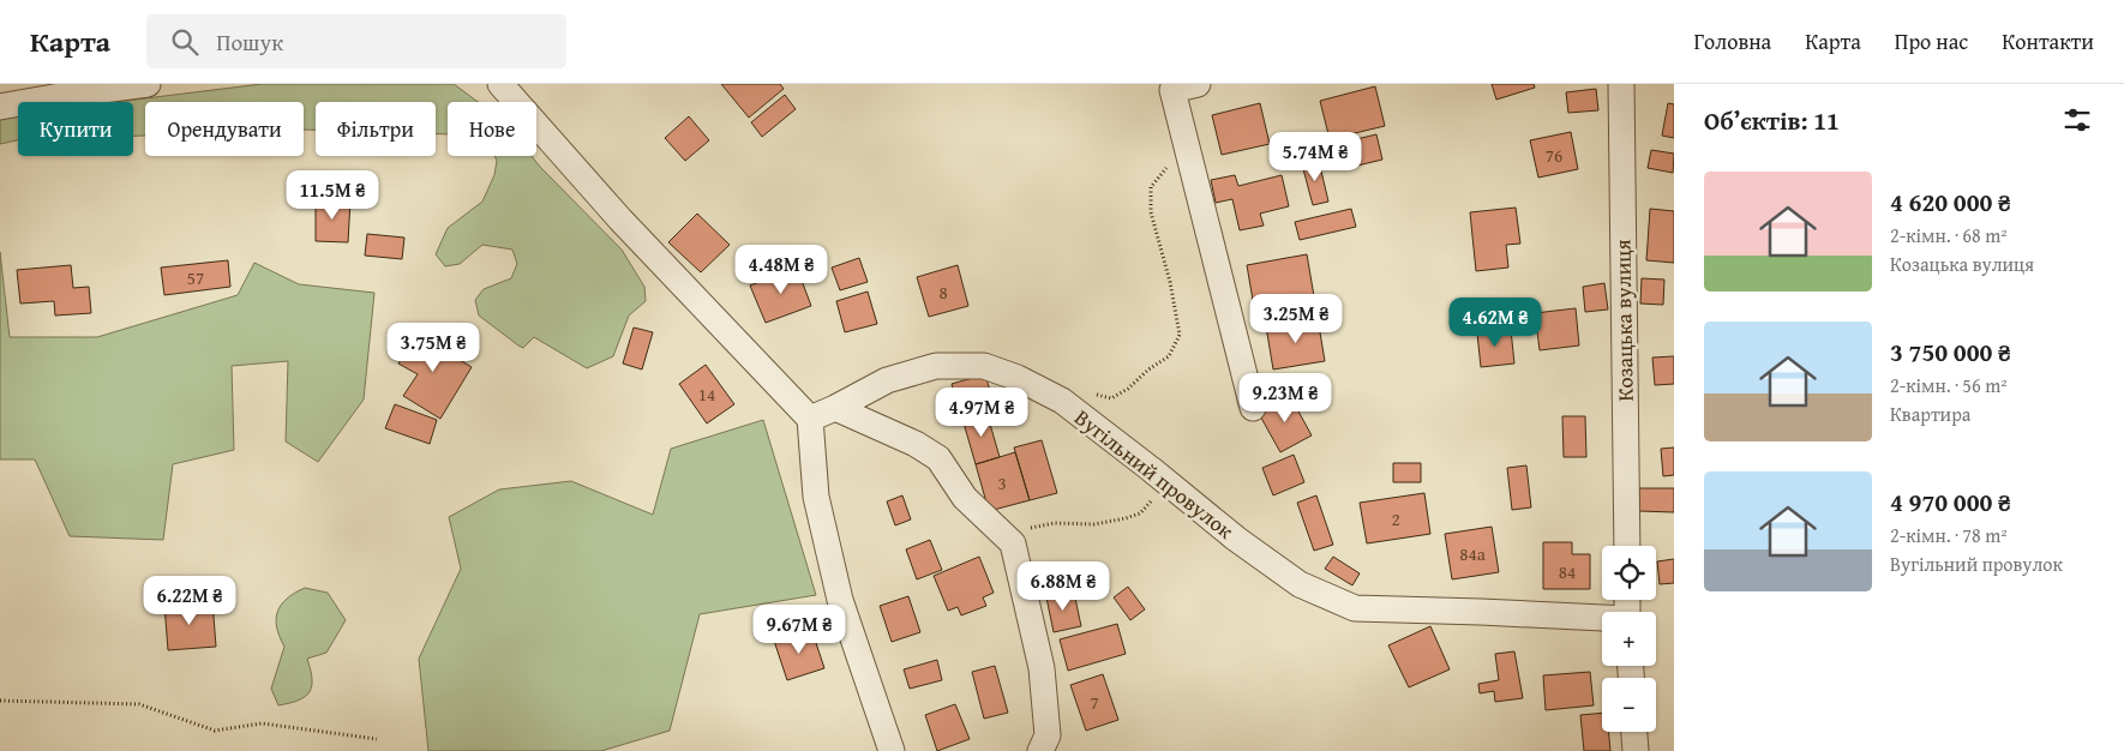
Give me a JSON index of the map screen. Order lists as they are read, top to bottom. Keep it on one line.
{"streets":{"street":["Козацька вулиця","Вугільний провулок"]},"house_numbers":["76","57","8","14","3","2","84а","84","7"],"page":{"header":"Карта","search":"Пошук","nav":["Головна","Карта","Про нас","Контакти"],"heading":"Об’єктів: 11","chip":["Купити","Орендувати","Фільтри","Нове"],"price":["5.74M ₴","11.5M ₴","4.48M ₴","3.25M ₴","4.62M ₴","3.75M ₴","9.23M ₴","4.97M ₴","6.88M ₴","6.22M ₴","9.67M ₴"],"list":[{"name":"4 620 000 ₴","note":"2-кімн. · 68 m² · Козацька вулиця"},{"name":"3 750 000 ₴","note":"2-кімн. · 56 m² · Квартира"},{"name":"4 970 000 ₴","note":"2-кімн. · 78 m² · Вугільний провулок"}],"map_buttons":["+","−"]}}
